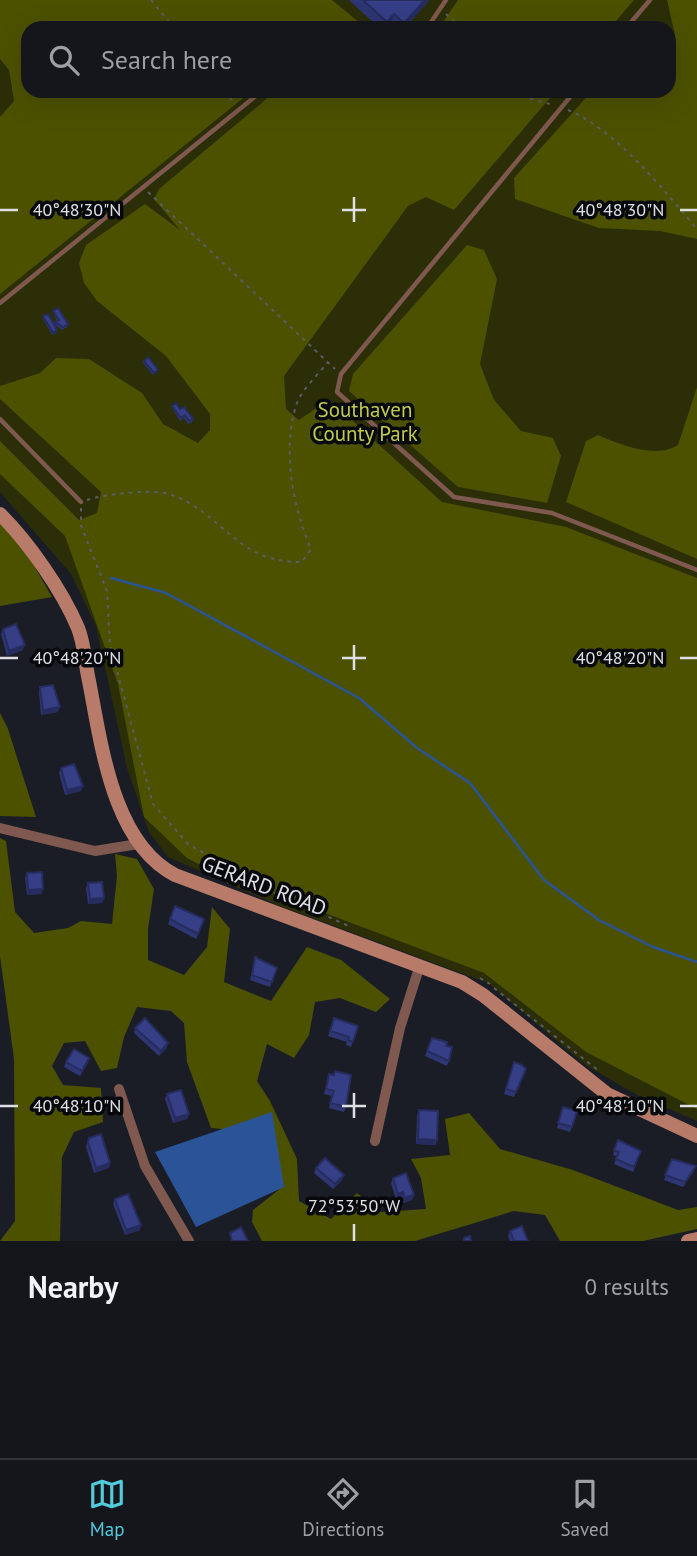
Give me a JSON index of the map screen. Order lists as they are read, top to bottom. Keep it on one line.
{"streets":{"street":["GERARD ROAD"]},"parks":["Southaven County Park"],"page":{"search":"Search here","heading":["Nearby","0 results"],"nav":["Map","Directions","Saved"]},"coordinates":["40°48'30\"N","40°48'20\"N","40°48'10\"N","72°53'50\"W"]}
